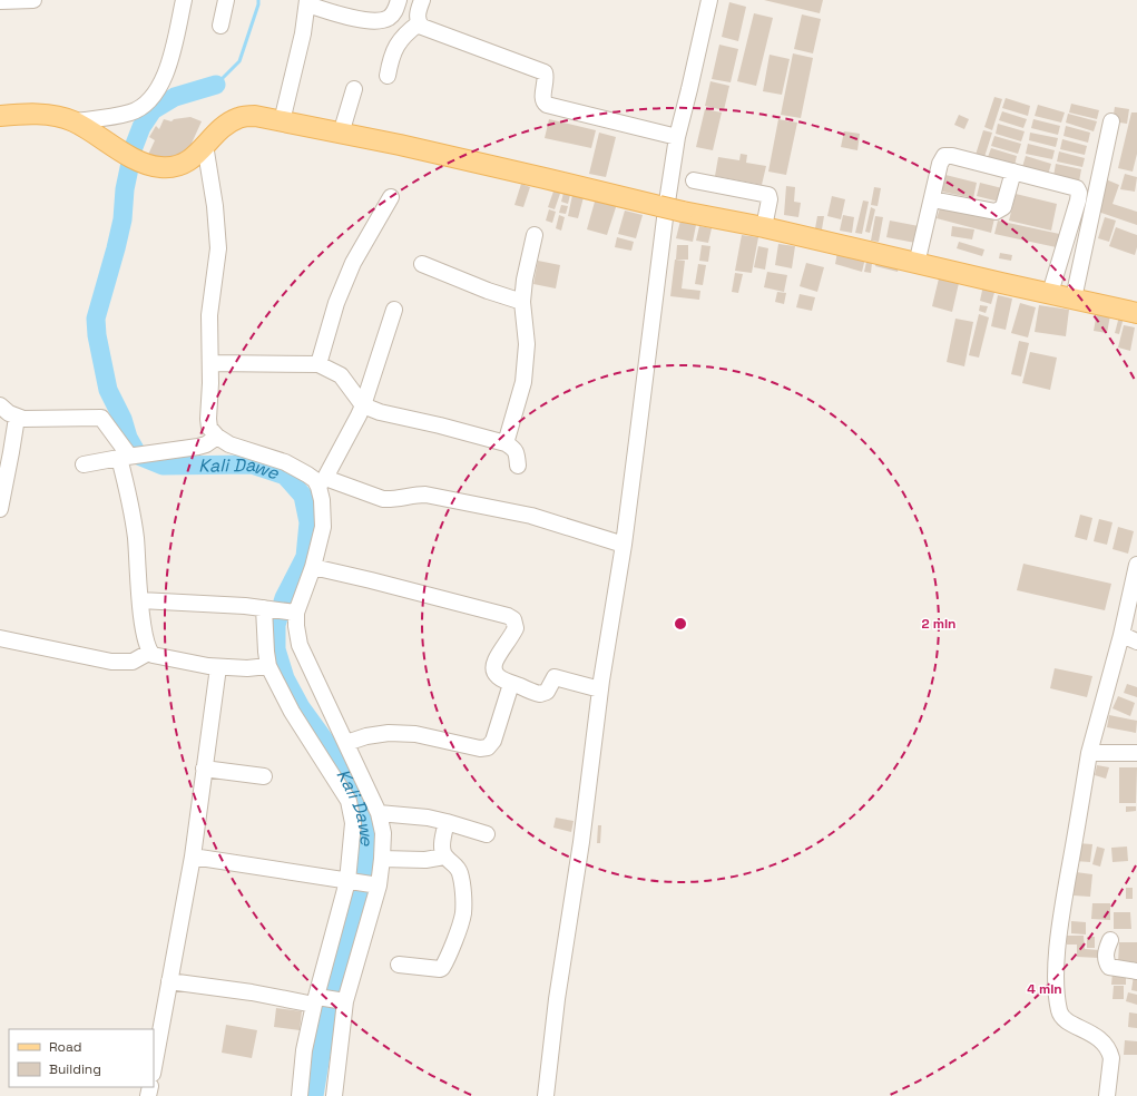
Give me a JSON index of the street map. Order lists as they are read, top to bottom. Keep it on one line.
{"water":["Kali Dawe"],"legend":["Road","Building"],"rings":["2 min","4 min"]}
